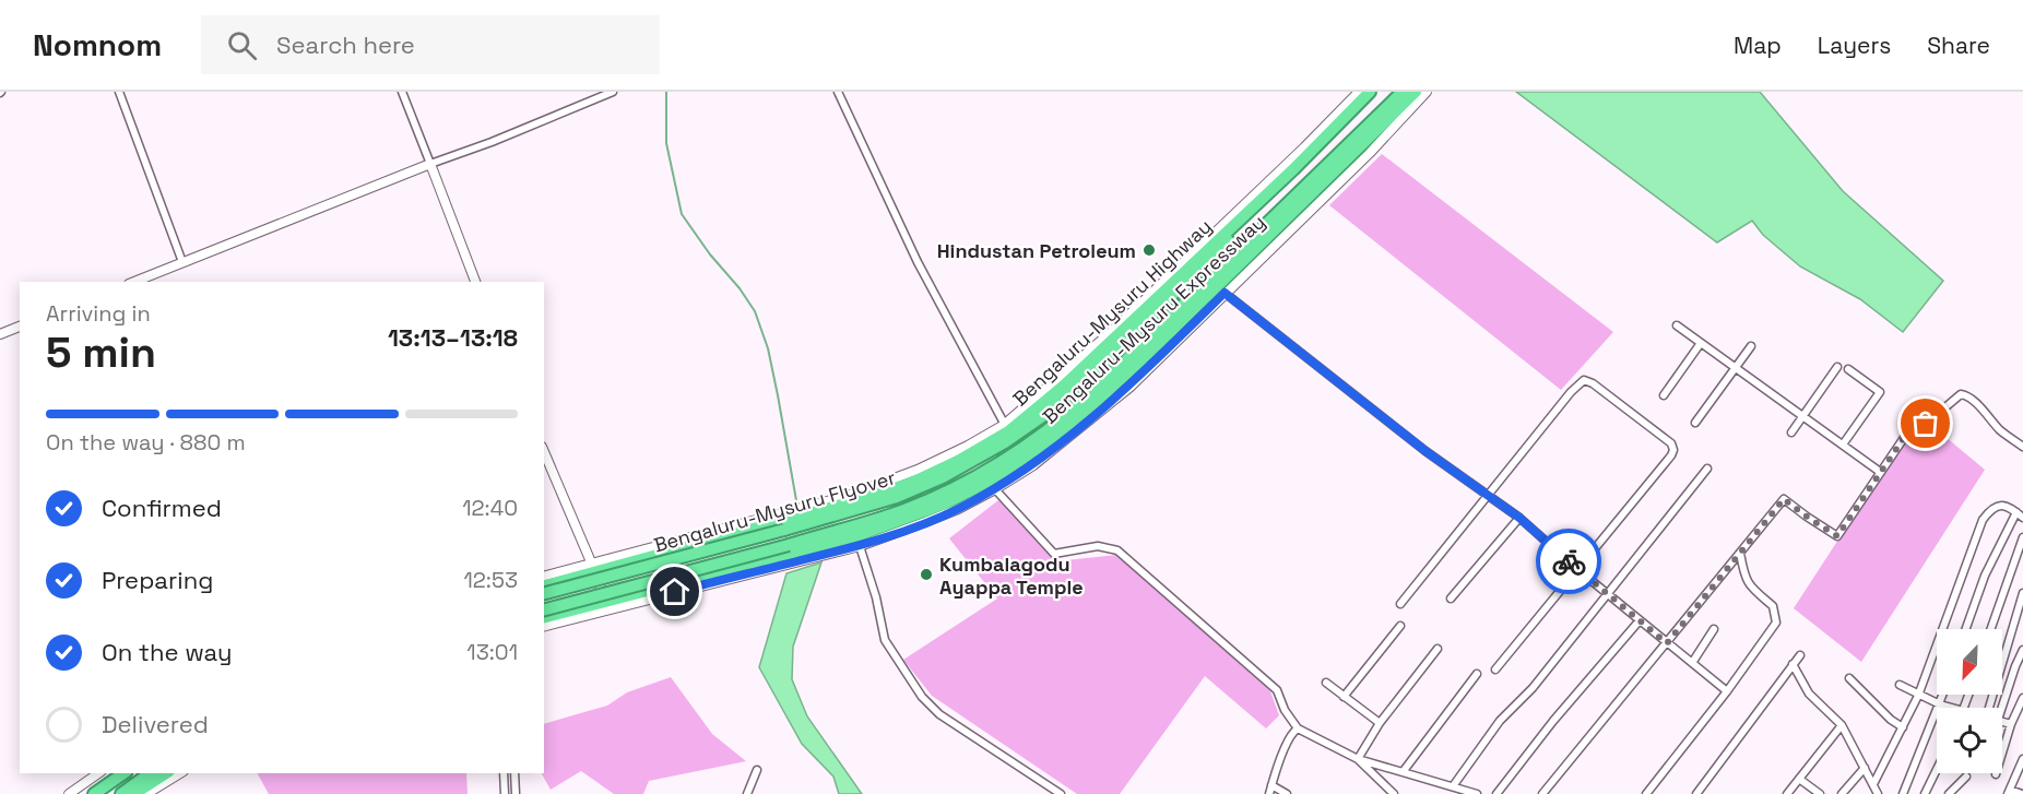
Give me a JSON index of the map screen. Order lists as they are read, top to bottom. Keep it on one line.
{"streets":{"highway":["Bengaluru-Mysuru Highway","Bengaluru-Mysuru Expressway","Bengaluru-Mysuru Flyover"]},"places":["Hindustan Petroleum","Kumbalagodu Ayappa Temple"],"north":"bottom left","page":{"header":"Nomnom","search":"Search here","nav":["Map","Layers","Share"],"heading":["5 min","Arriving in","13:13–13:18"],"bar":"On the way · 880 m","list":[["Confirmed","12:40"],["Preparing","12:53"],["On the way","13:01"],"Delivered"]}}
